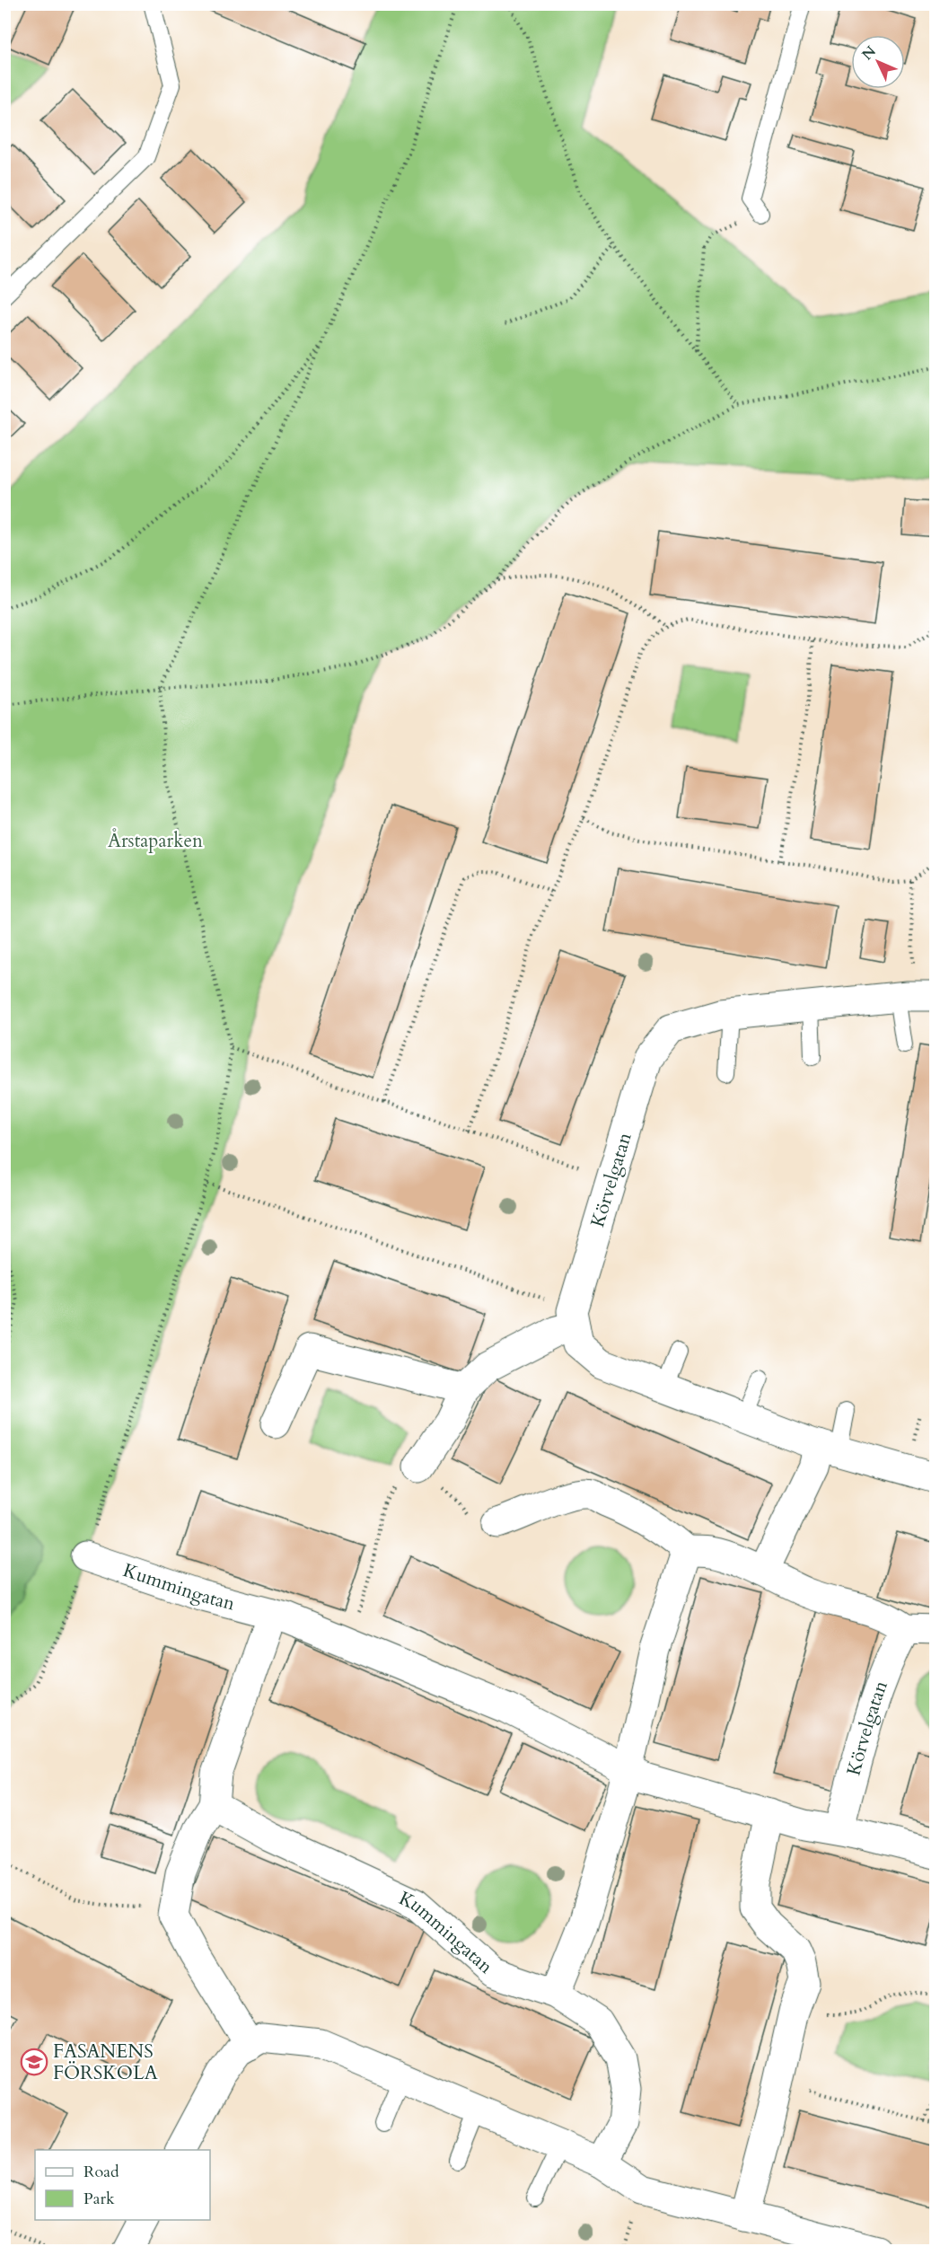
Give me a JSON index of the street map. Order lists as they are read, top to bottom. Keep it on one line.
{"streets":{"street":["Körvelgatan","Kummingatan"]},"crossings":[["Körvelgatan","Kummingatan"]],"parks":["Årstaparken"],"places":{"school or university":["FASANENS FÖRSKOLA"]},"legend":["Road","Park"],"north":"top left"}
